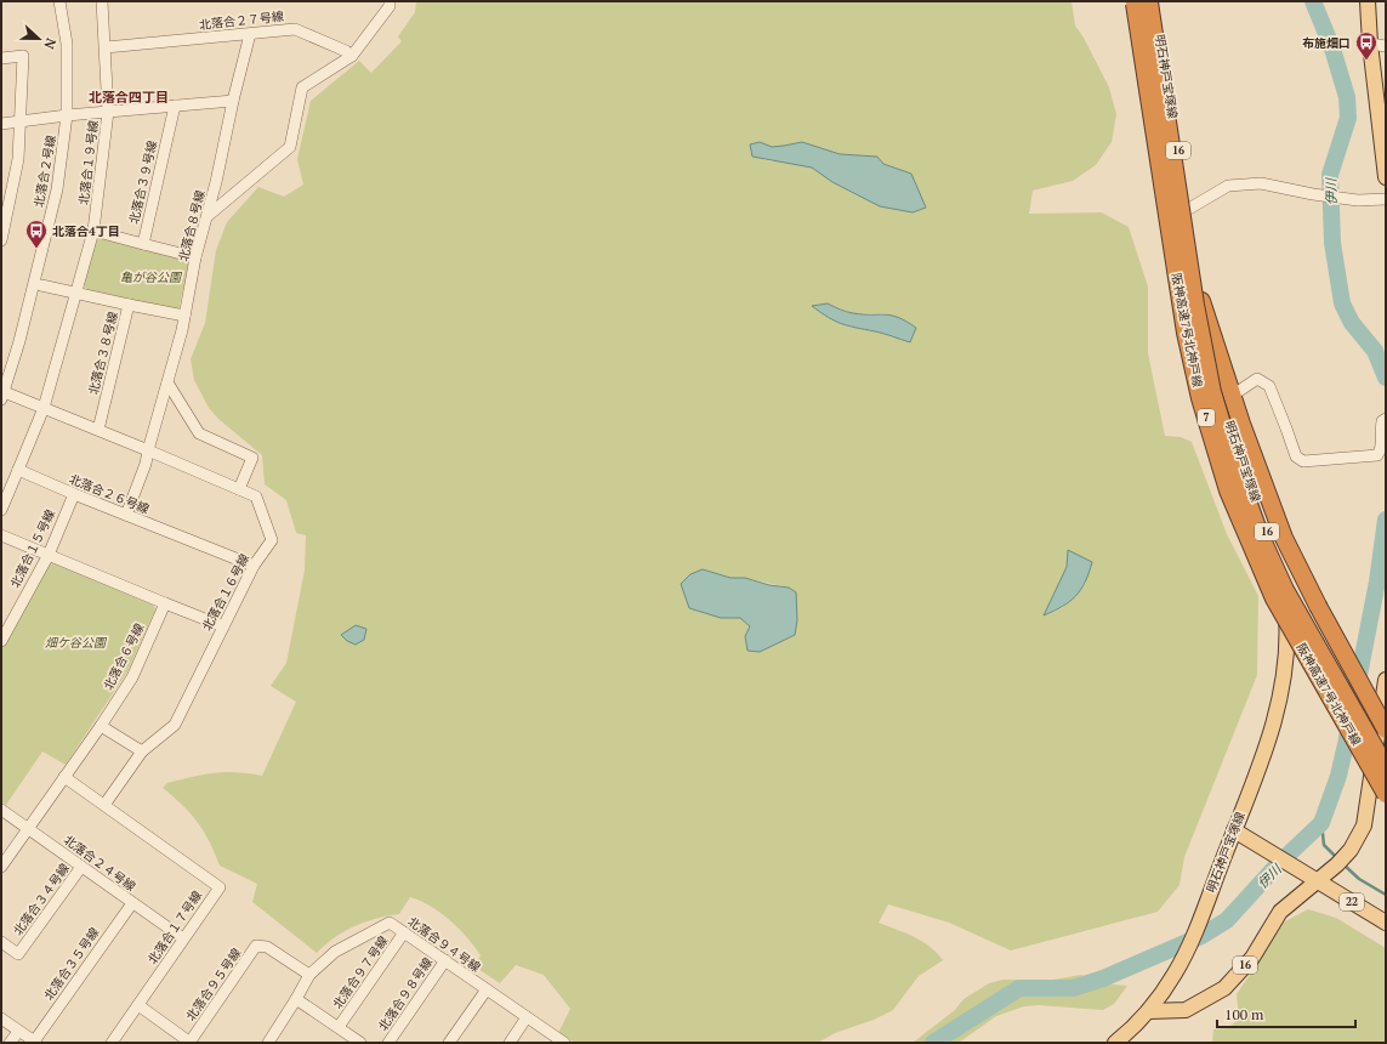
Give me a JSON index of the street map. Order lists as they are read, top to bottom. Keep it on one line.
{"streets":{"highway":["阪神高速7号北神戸線","7"],"main road":["明石神戸宝塚線","16","22"],"street":["北落合２７号線","北落合１９号線","北落合２号線","北落合３９号線","北落合８号線","北落合３８号線","北落合２６号線","北落合１５号線","北落合１６号線","北落合６号線","北落合２４号線","北落合３４号線","北落合１７号線","北落合９４号線","北落合３５号線","北落合９７号線","北落合９５号線","北落合９８号線"]},"crossings":[["北落合２７号線","北落合１９号線"],["北落合２７号線","北落合８号線"],["明石神戸宝塚線","16"],["明石神戸宝塚線","22"],["16","22"],["北落合１９号線","北落合３９号線"],["北落合１９号線","北落合３８号線"],["北落合８号線","北落合２６号線"],["北落合８号線","北落合１６号線"],["北落合２６号線","北落合１５号線"],["北落合２６号線","北落合１６号線"],["北落合１６号線","北落合１７号線"],["北落合６号線","北落合２４号線"],["北落合６号線","北落合１７号線"],["北落合２４号線","北落合３４号線"],["北落合２４号線","北落合１７号線"],["北落合２４号線","北落合３５号線"],["北落合９４号線","北落合９７号線"],["北落合９４号線","北落合９５号線"],["北落合９４号線","北落合９８号線"]],"districts":["北落合四丁目"],"water":["伊川"],"parks":["亀が谷公園","畑ケ谷公園"],"places":{"bus stop":["布施畑口","北落合4丁目"]},"scale_bar":"100 m","north":"right"}
